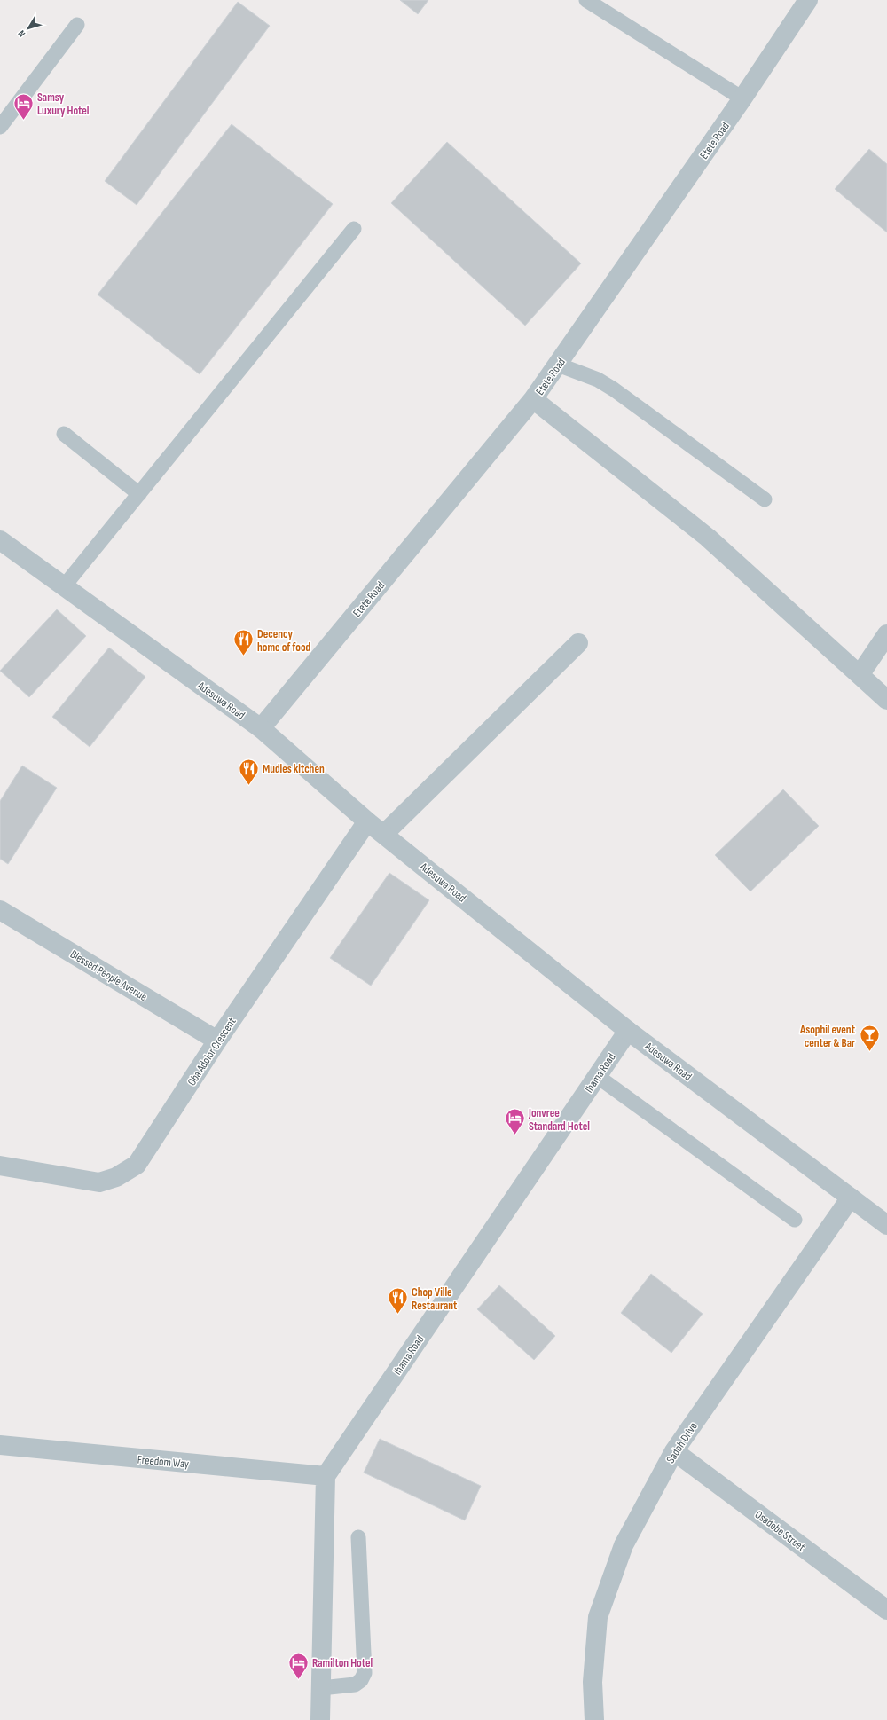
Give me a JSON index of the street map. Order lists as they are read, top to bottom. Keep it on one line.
{"streets":{"street":["Etete Road","Adesuwa Road","Blessed People Avenue","Oba Adolor Crescent","Ihama Road","Sadoh Drive","Freedom Way","Osadebe Street"]},"crossings":[["Etete Road","Adesuwa Road"],["Adesuwa Road","Oba Adolor Crescent"],["Adesuwa Road","Ihama Road"],["Adesuwa Road","Sadoh Drive"],["Blessed People Avenue","Oba Adolor Crescent"],["Ihama Road","Freedom Way"],["Sadoh Drive","Osadebe Street"]],"places":{"hotel":["Samsy Luxury Hotel","Jonvree Standard Hotel","Ramilton Hotel"],"restaurant":["Decency home of food","Mudies kitchen","Chop Ville Restaurant"],"bar":["Asophil event center & Bar"]},"north":"bottom left"}
